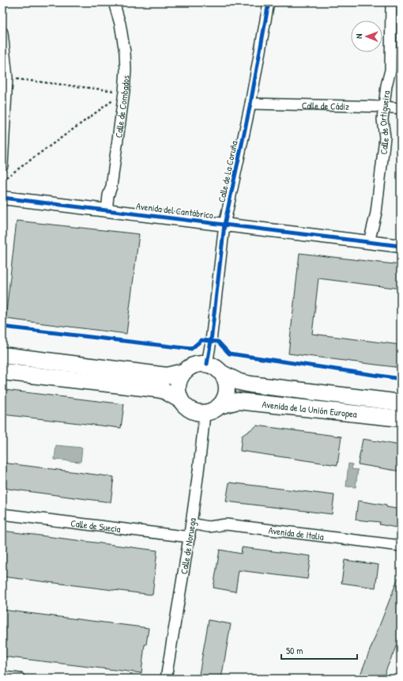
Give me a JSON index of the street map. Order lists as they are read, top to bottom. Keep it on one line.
{"streets":{"main road":["Avenida de la Unión Europea"],"street":["Calle de Cádiz","Calle de Combados","Calle de Ortigueira","Calle de La Coruña","Avenida del Cantábrico","Calle de Suecia","Avenida de Italia","Calle de Noruega"]},"crossings":[["Calle de Cádiz","Calle de Ortigueira"],["Calle de Cádiz","Calle de La Coruña"],["Calle de Combados","Avenida del Cantábrico"],["Calle de Ortigueira","Avenida del Cantábrico"],["Calle de La Coruña","Avenida del Cantábrico"],["Calle de La Coruña","Avenida de la Unión Europea"],["Calle de La Coruña","Calle de Noruega"],["Avenida de la Unión Europea","Calle de Noruega"],["Calle de Suecia","Calle de Noruega"],["Avenida de Italia","Calle de Noruega"]],"scale_bar":"50 m","north":"left"}
